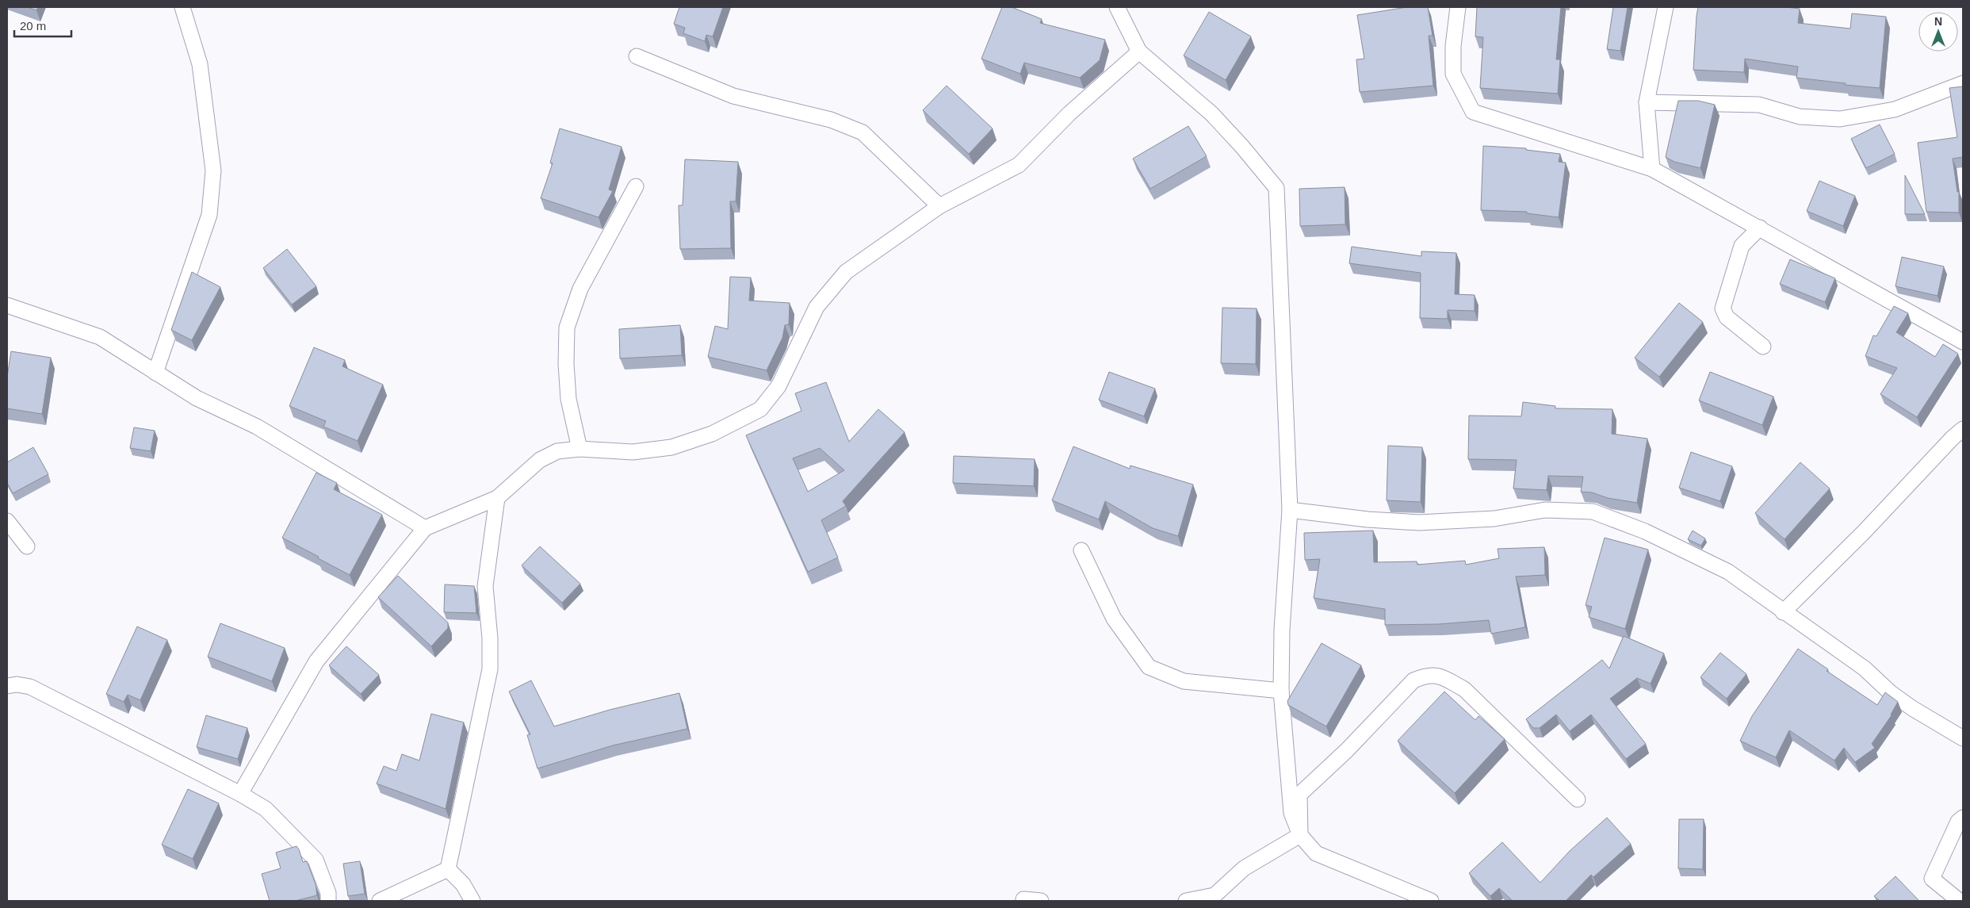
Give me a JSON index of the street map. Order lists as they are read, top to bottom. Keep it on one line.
{"scale_bar":"20 m","north":"top"}
